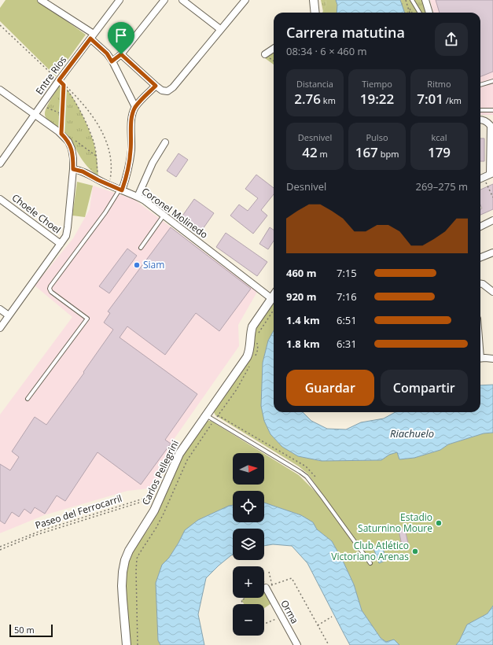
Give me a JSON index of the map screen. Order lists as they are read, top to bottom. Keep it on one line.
{"streets":{"street":["Entre Ríos","Coronel Molinedo","Choele Choel","Carlos Pellegrini","Orma"],"path":["Paseo del Ferrocarril"]},"crossings":[["Carlos Pellegrini","Paseo del Ferrocarril"]],"water":["Riachuelo"],"places":["Siam","Estadio Saturnino Moure","Club Atlético Victoriano Arenas"],"scale_bar":"50 m","north":"right","page":{"heading":["Carrera matutina","08:34 · 6 × 460 m"],"stats":[["Distancia","2.76 km"],["Tiempo","19:22"],["Ritmo","7:01 /km"],["Desnivel","42 m"],["Pulso","167 bpm"],["kcal","179"]],"chart":["Desnivel","269–275 m"],"list":[{"name":"460 m","note":"7:15"},{"name":"920 m","note":"7:16"},{"name":"1.4 km","note":"6:51"},{"name":"1.8 km","note":"6:31"}],"buttons":["Guardar","Compartir"],"map_buttons":["+","−"],"scale":"50 m"}}
